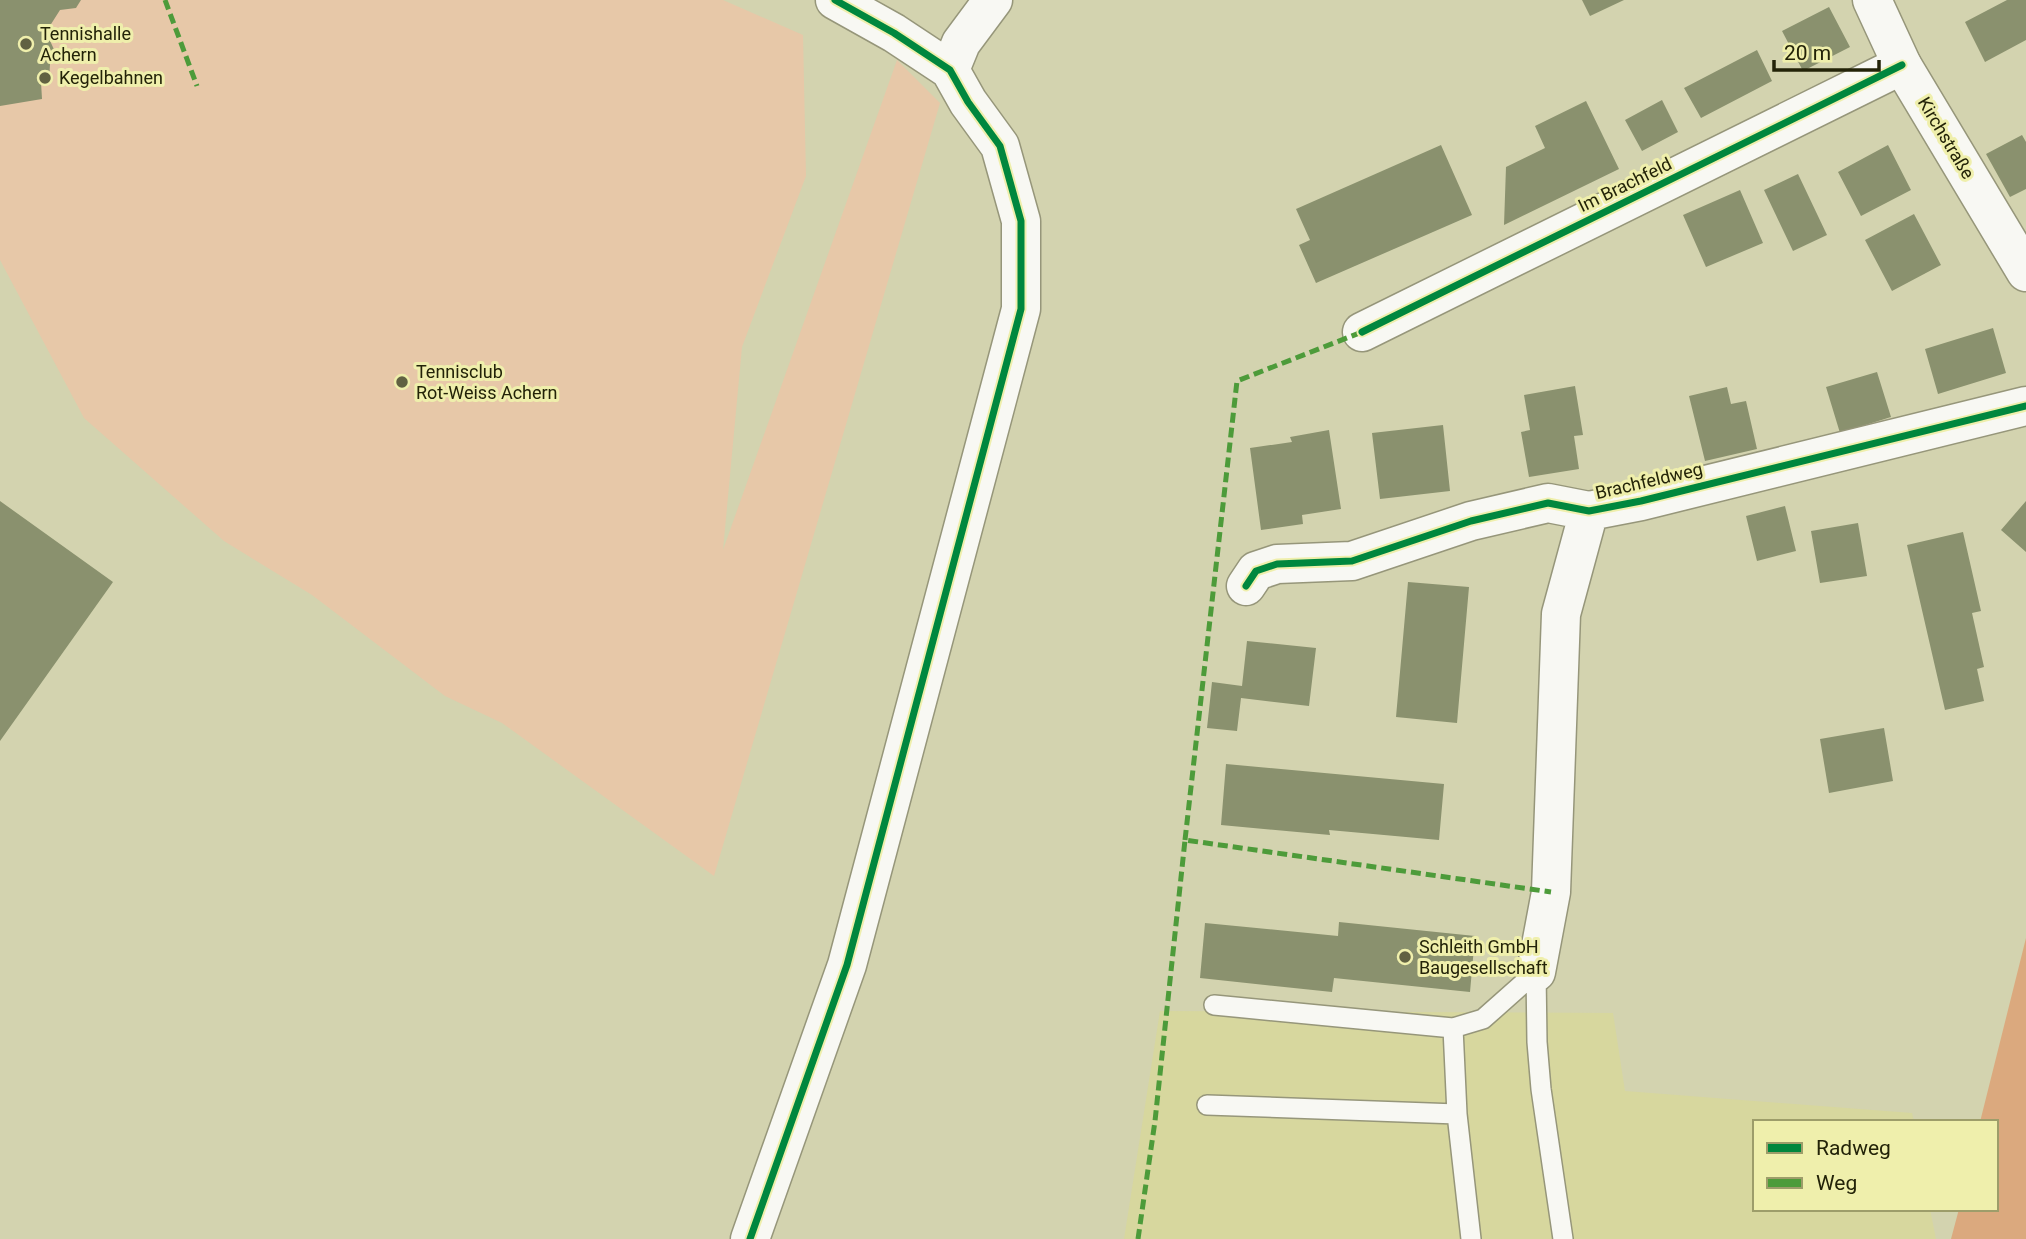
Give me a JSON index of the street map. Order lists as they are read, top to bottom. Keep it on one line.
{"streets":{"street":["Kirchstraße","Im Brachfeld","Brachfeldweg"]},"crossings":[["Kirchstraße","Im Brachfeld"]],"places":["Tennishalle Achern","Kegelbahnen","Tennisclub Rot-Weiss Achern","Schleith GmbH Baugesellschaft"],"legend":["Radweg","Weg"],"scale_bar":"20 m"}
